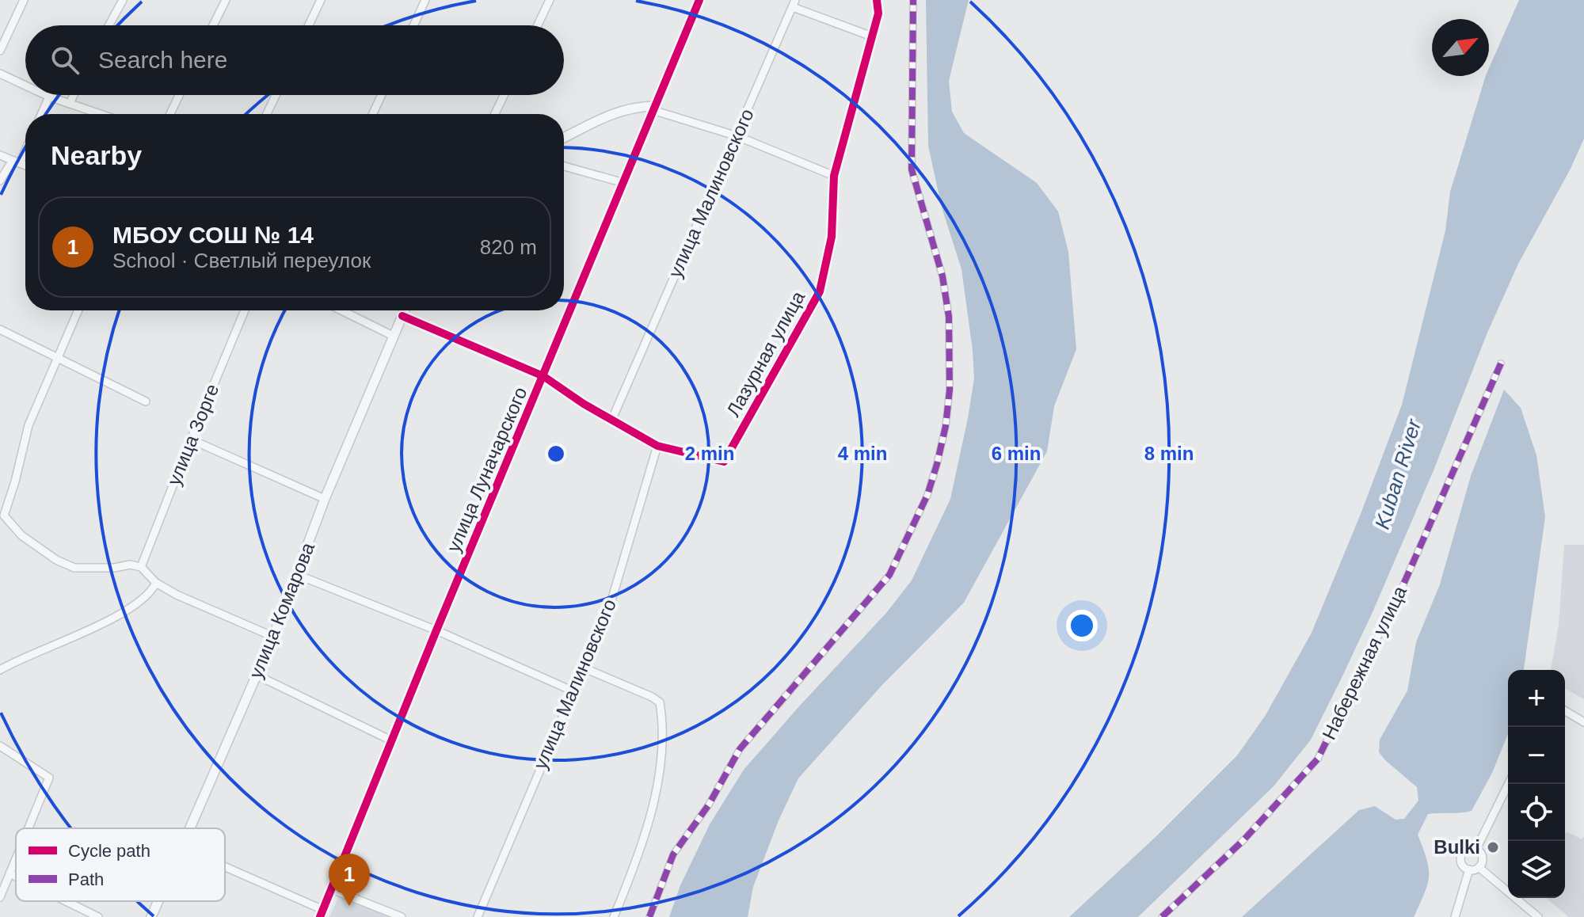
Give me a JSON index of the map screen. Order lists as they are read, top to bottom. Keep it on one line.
{"streets":{"street":["улица Малиновского","Лазурная улица","улица Зорге","улица Луначарского","улица Комарова","Набережная улица"]},"crossings":[["улица Малиновского","Лазурная улица"]],"water":["Kuban River"],"places":["Bulki"],"legend":["Cycle path","Path"],"north":"top right","page":{"search":"Search here","heading":"Nearby","list":[{"mark":"1","name":"МБОУ СОШ № 14","note":"School · Светлый переулок","value":"820 m"}],"map_buttons":["+","−"],"pins":"1"},"rings":["2 min","4 min","6 min","8 min"]}
